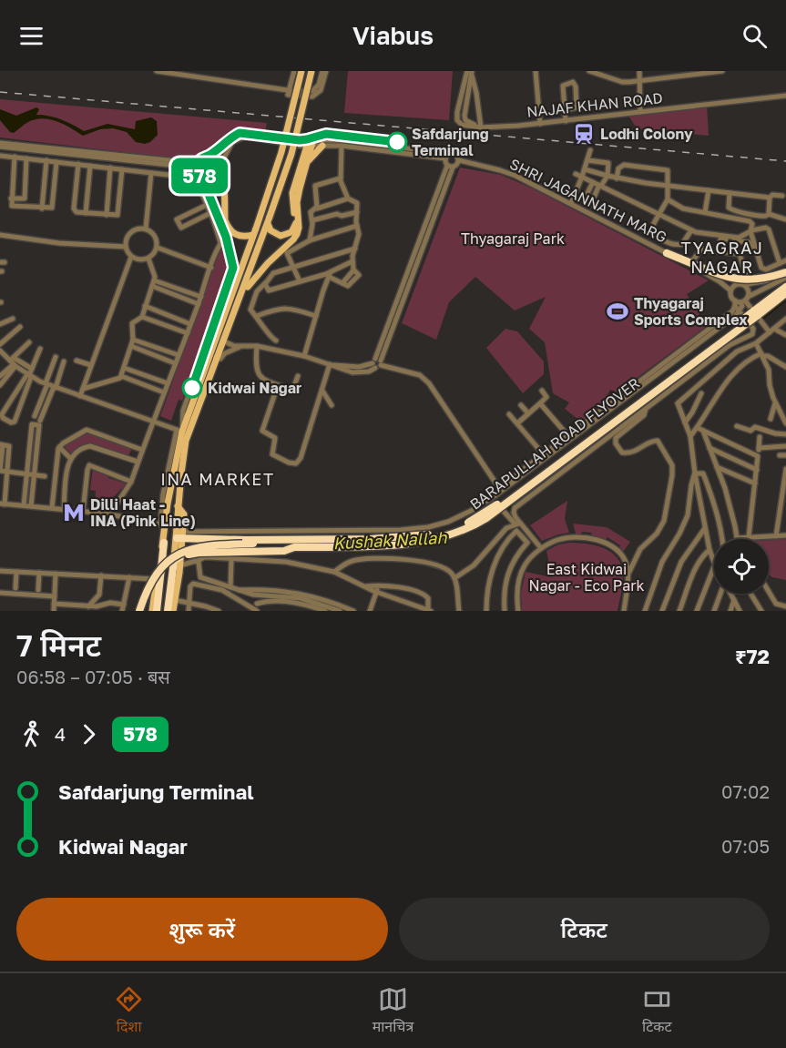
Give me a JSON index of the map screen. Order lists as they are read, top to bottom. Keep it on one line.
{"streets":{"highway":["BARAPULLAH ROAD FLYOVER"],"street":["NAJAF KHAN ROAD","SHRI JAGANNATH MARG"]},"districts":["TYAGRAJ NAGAR","INA MARKET"],"water":["Kushak Nallah"],"parks":["Thyagaraj Park","East Kidwai Nagar - Eco Park"],"places":{"station":["Lodhi Colony"],"other":["Safdarjung Terminal","Kidwai Nagar"],"sports":["Thyagaraj Sports Complex"],"metro station":["Dilli Haat - INA (Pink Line)"]},"lines":["bus line 578"],"page":{"header":"Viabus","on_map":"578","heading":["7 मिनट","06:58 – 07:05 · बस","₹72"],"legs":["4","578"],"list":[{"name":"Safdarjung Terminal","value":"07:02"},{"name":"Kidwai Nagar","value":"07:05"}],"buttons":["शुरू करें","टिकट"],"tabs":["दिशा","मानचित्र","टिकट"]}}
